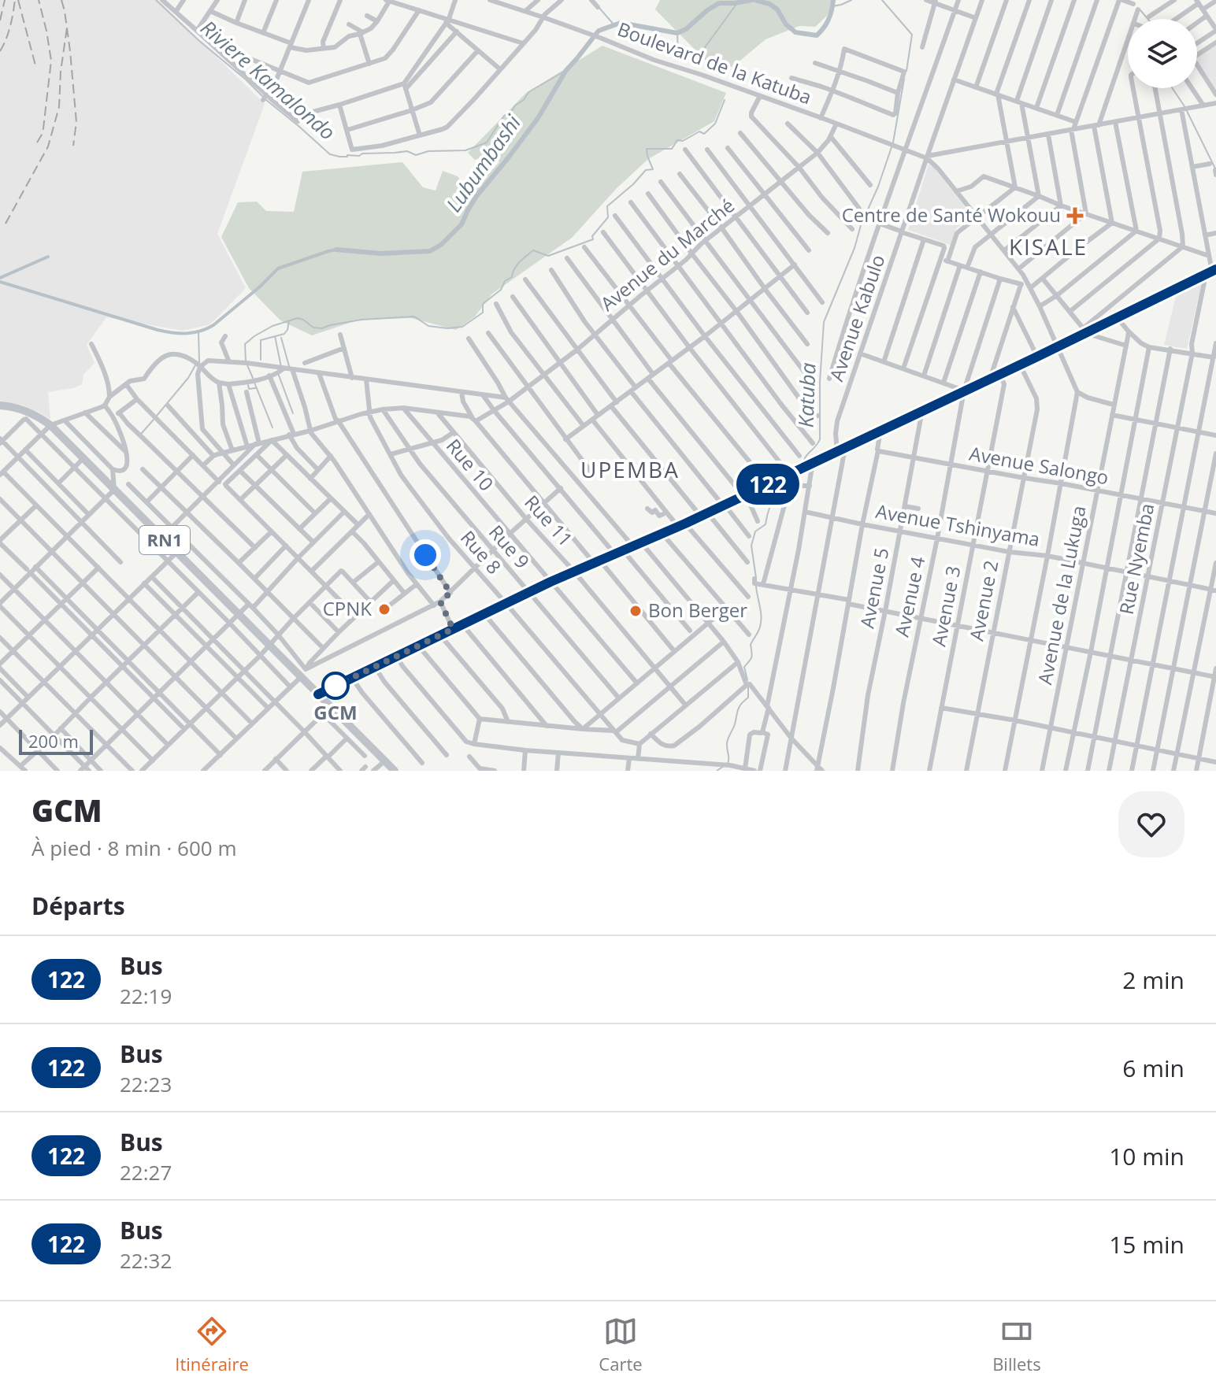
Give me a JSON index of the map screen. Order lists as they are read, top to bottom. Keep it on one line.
{"streets":{"highway":["RN1"],"street":["Boulevard de la Katuba","Avenue du Marché","Avenue Kabulo","Rue 10","Avenue Salongo","Rue 11","Avenue Tshinyama","Rue 9","Rue 8","Rue Nyemba","Avenue 5","Avenue de la Lukuga","Avenue 4","Avenue 2","Avenue 3"]},"crossings":[["Boulevard de la Katuba","Avenue du Marché"],["Boulevard de la Katuba","Avenue Kabulo"],["Avenue Salongo","Rue Nyemba"],["Avenue Salongo","Avenue 5"],["Avenue Salongo","Avenue de la Lukuga"],["Avenue Salongo","Avenue 4"],["Avenue Salongo","Avenue 2"],["Avenue Salongo","Avenue 3"],["Avenue Tshinyama","Rue Nyemba"],["Avenue Tshinyama","Avenue 5"],["Avenue Tshinyama","Avenue de la Lukuga"],["Avenue Tshinyama","Avenue 4"],["Avenue Tshinyama","Avenue 2"],["Avenue Tshinyama","Avenue 3"]],"districts":["KISALE","UPEMBA"],"water":["Riviere Kamalondo","Lubumbashi","Katuba"],"places":{"health":["Centre de Santé Wokouu"],"other":["CPNK","Bon Berger","GCM"]},"lines":["bus line 122"],"scale_bar":"200 m","page":{"on_map":"122","scale":"200 m","heading":[["GCM","À pied · 8 min · 600 m"],"Départs"],"list":[{"mark":"122","name":"Bus","note":"22:19","value":"2 min"},{"mark":"122","name":"Bus","note":"22:23","value":"6 min"},{"mark":"122","name":"Bus","note":"22:27","value":"10 min"},{"mark":"122","name":"Bus","note":"22:32","value":"15 min"}],"tabs":["Itinéraire","Carte","Billets"]}}
